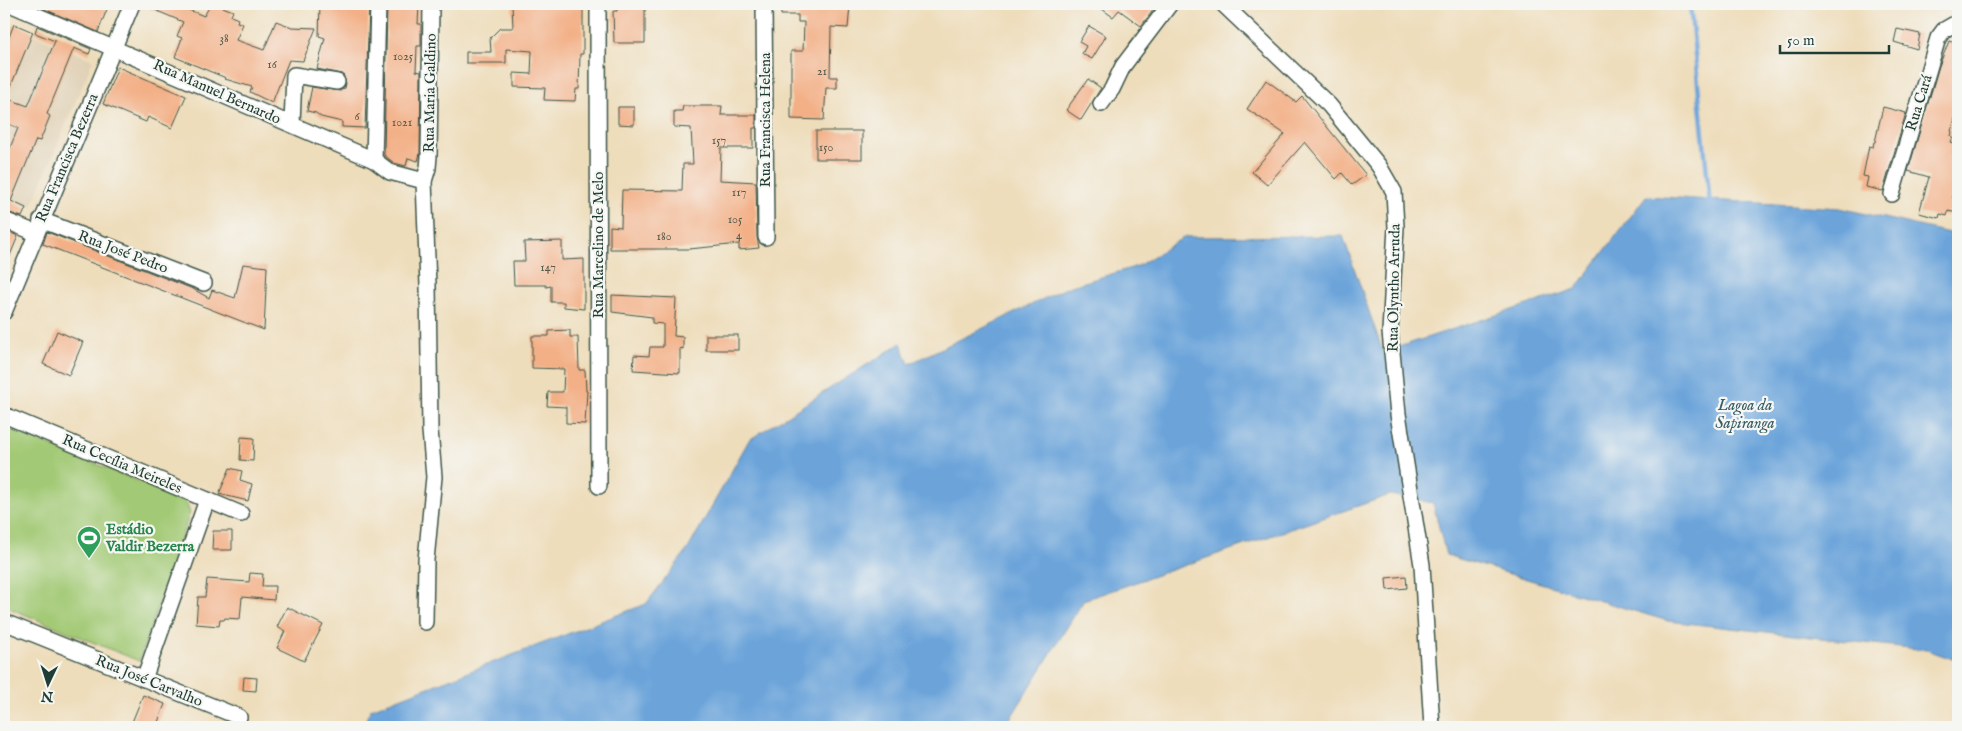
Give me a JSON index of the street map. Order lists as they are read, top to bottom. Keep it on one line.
{"streets":{"street":["Rua Manuel Bernardo","Rua Maria Galdino","Rua Cará","Rua Francisca Helena","Rua Francisca Bezerra","Rua Marcelino de Melo","Rua José Pedro","Rua Olyntho Arruda","Rua Cecília Meireles","Rua José Carvalho"]},"crossings":[["Rua Manuel Bernardo","Rua Maria Galdino"],["Rua Manuel Bernardo","Rua Francisca Bezerra"],["Rua Francisca Bezerra","Rua José Pedro"]],"water":["Lagoa da Sapiranga"],"places":{"sports":["Estádio Valdir Bezerra"]},"house_numbers":["38","1025","16","21","6","1021","157","150","117","105","4","180","147"],"scale_bar":"50 m","north":"bottom"}
